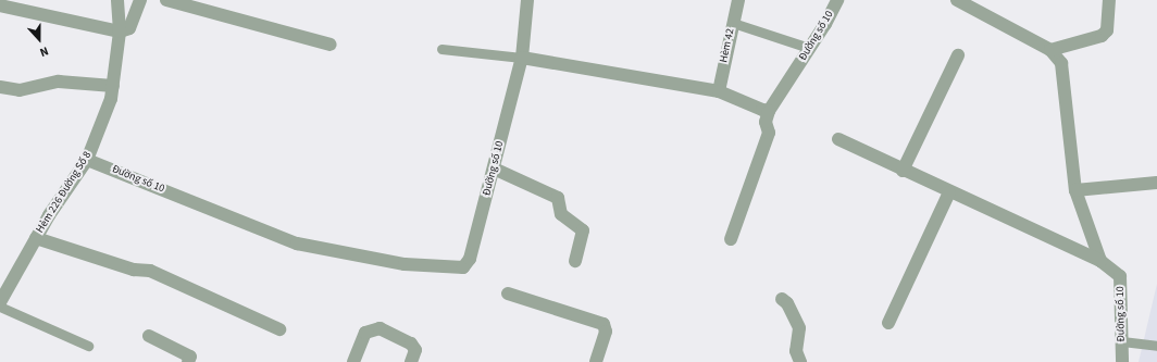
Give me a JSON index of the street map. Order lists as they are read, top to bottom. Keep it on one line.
{"streets":{"street":["Đường số 10","Hèm 42","Hẻm 226 Đường Số 8"]},"crossings":[["Đường số 10","Hẻm 226 Đường Số 8"]],"north":"bottom"}
